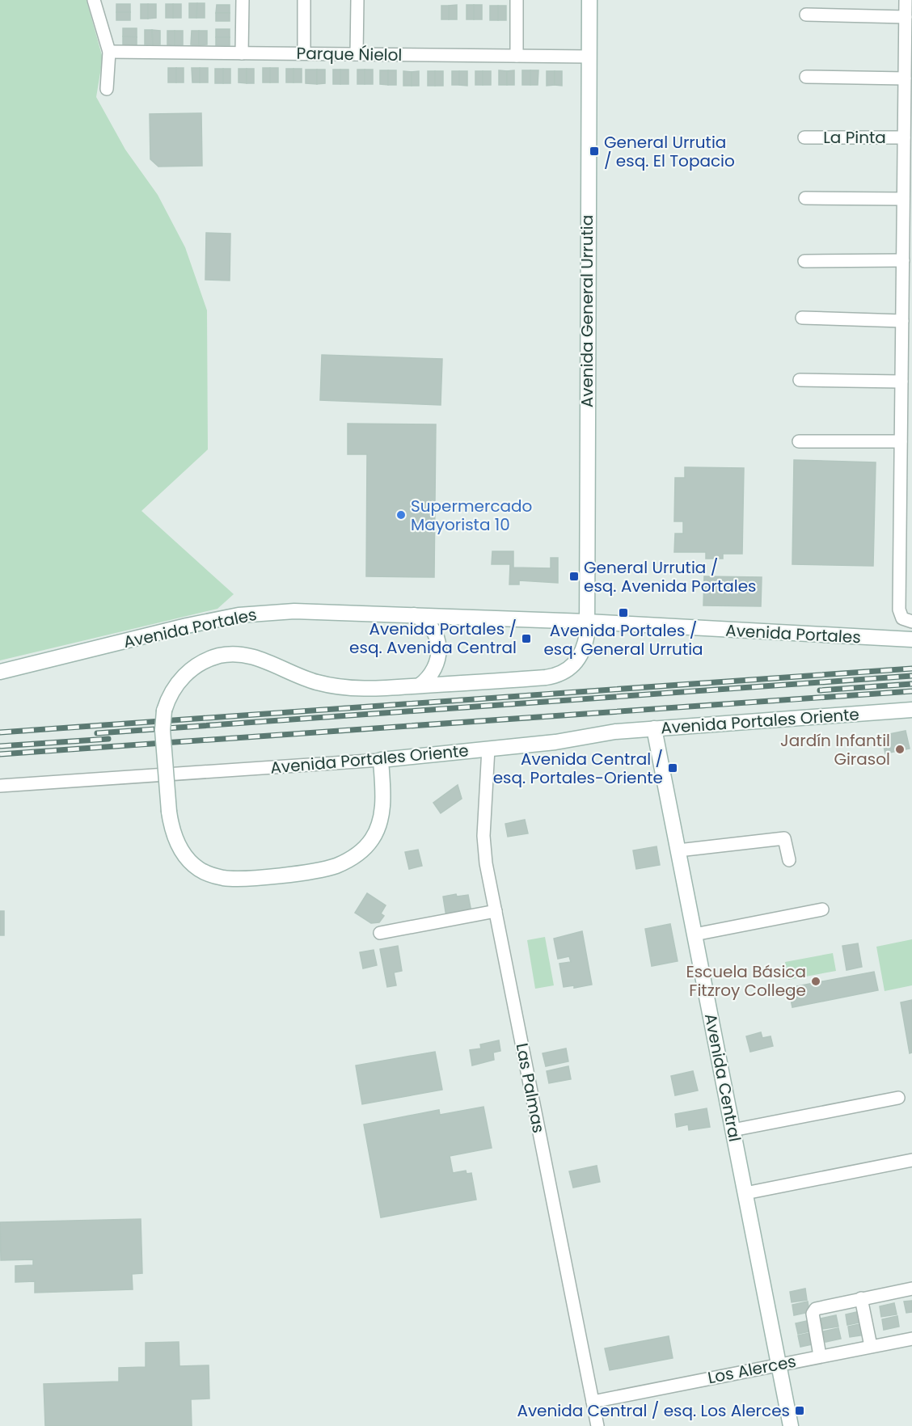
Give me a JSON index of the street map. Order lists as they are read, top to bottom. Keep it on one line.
{"streets":{"street":["Parque Ńielol","La Pinta","Avenida General Urrutia","Avenida Portales","Avenida Portales Oriente","Avenida Central","Las Palmas","Los Alerces"]},"crossings":[["Parque Ńielol","Avenida General Urrutia"],["Avenida General Urrutia","Avenida Portales"],["Avenida Portales","Avenida Portales Oriente"],["Avenida Portales Oriente","Avenida Central"],["Avenida Portales Oriente","Las Palmas"],["Avenida Central","Los Alerces"],["Las Palmas","Los Alerces"]],"places":{"transit":["General Urrutia / esq. El Topacio","General Urrutia / esq. Avenida Portales","Avenida Portales / esq. General Urrutia","Avenida Portales / esq. Avenida Central","Avenida Central / esq. Portales-Oriente","Avenida Central / esq. Los Alerces"],"other":["Supermercado Mayorista 10","Jardín Infantil Girasol","Escuela Básica Fitzroy College"]}}
